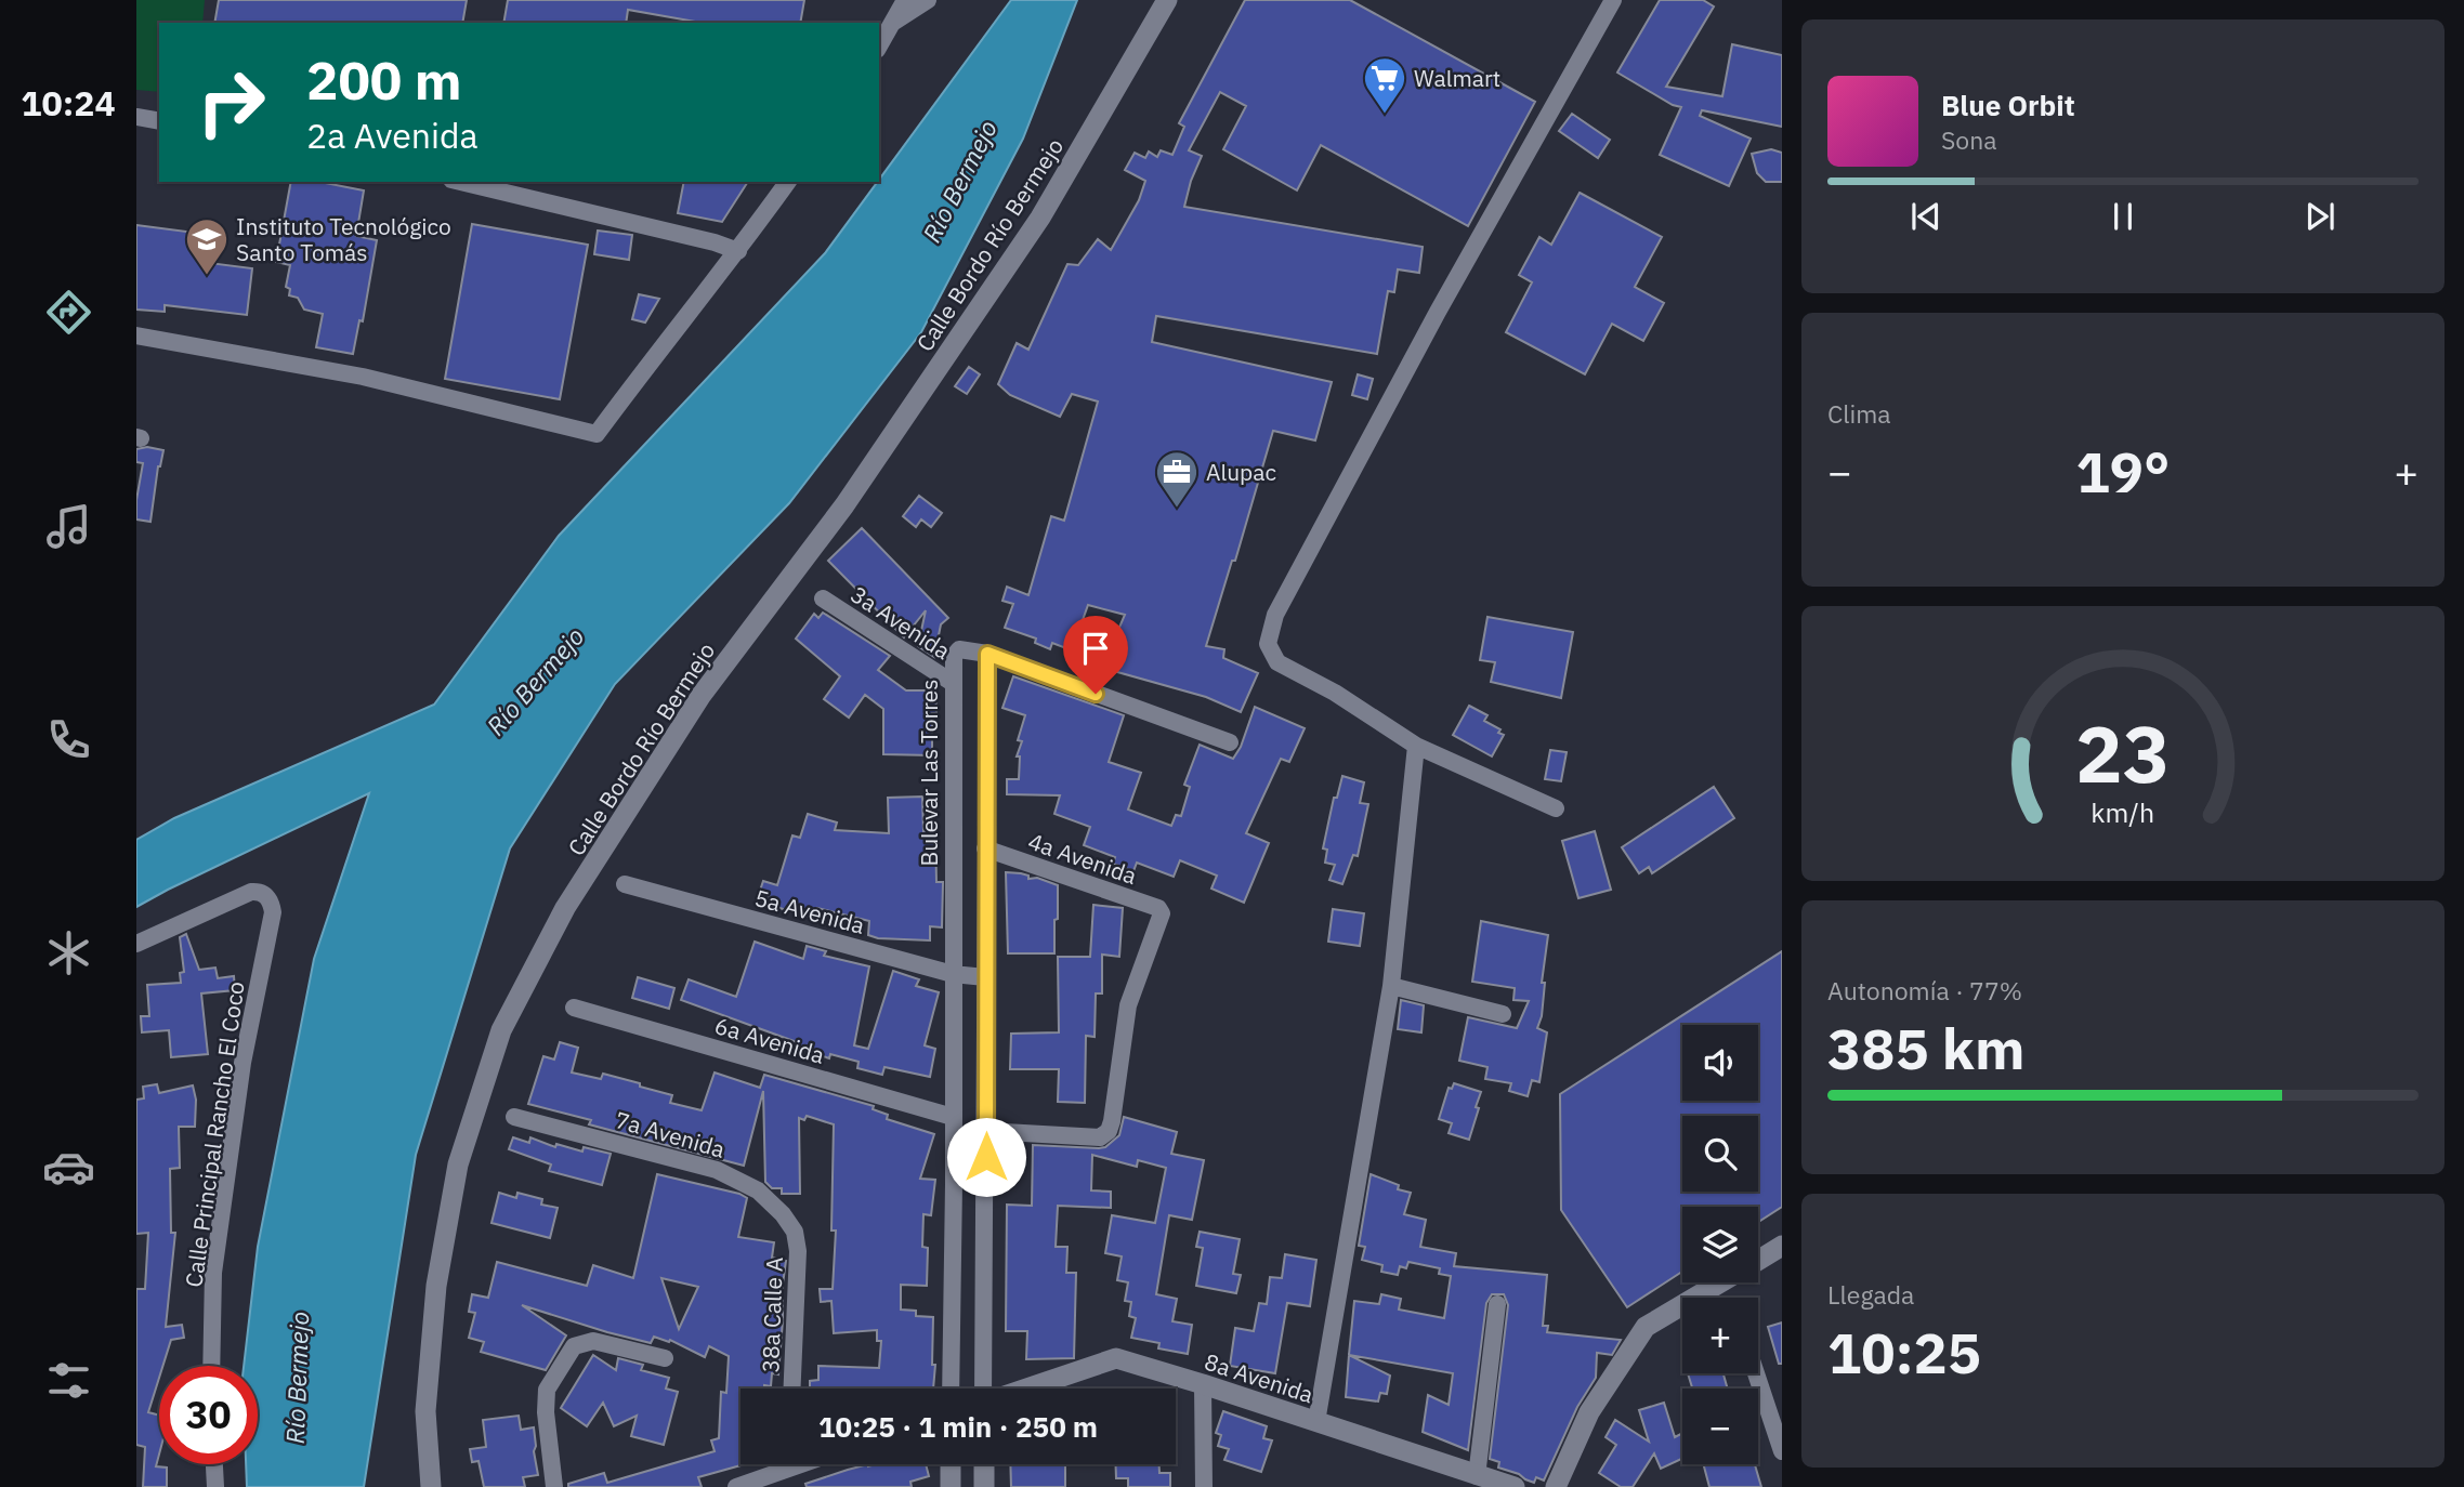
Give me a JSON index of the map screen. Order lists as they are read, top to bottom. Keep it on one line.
{"streets":{"main road":["Calle Bordo Río Bermejo","8a Avenida"],"street":["3a Avenida","Bulevar Las Torres","4a Avenida","5a Avenida","6a Avenida","Calle Principal Rancho El Coco","7a Avenida","38a Calle A"]},"crossings":[["3a Avenida","Bulevar Las Torres"],["Bulevar Las Torres","5a Avenida"],["Bulevar Las Torres","6a Avenida"],["7a Avenida","38a Calle A"]],"water":["Río Bermejo"],"places":{"supermarket":["Walmart"],"school or university":["Instituto Tecnológico Santo Tomás"],"office":["Alupac"]},"page":{"tabs":"10:24","turn":["200 m","2a Avenida"],"song":["Blue Orbit","Sona"],"tile":["Clima",["Autonomía · 77%","385 km"],["Llegada","10:25"]],"heat":["−","19°","+"],"map_buttons":["+","−"],"limit":"30","trip":"10:25 · 1 min · 250 m","gauge":["23","km/h"]}}
